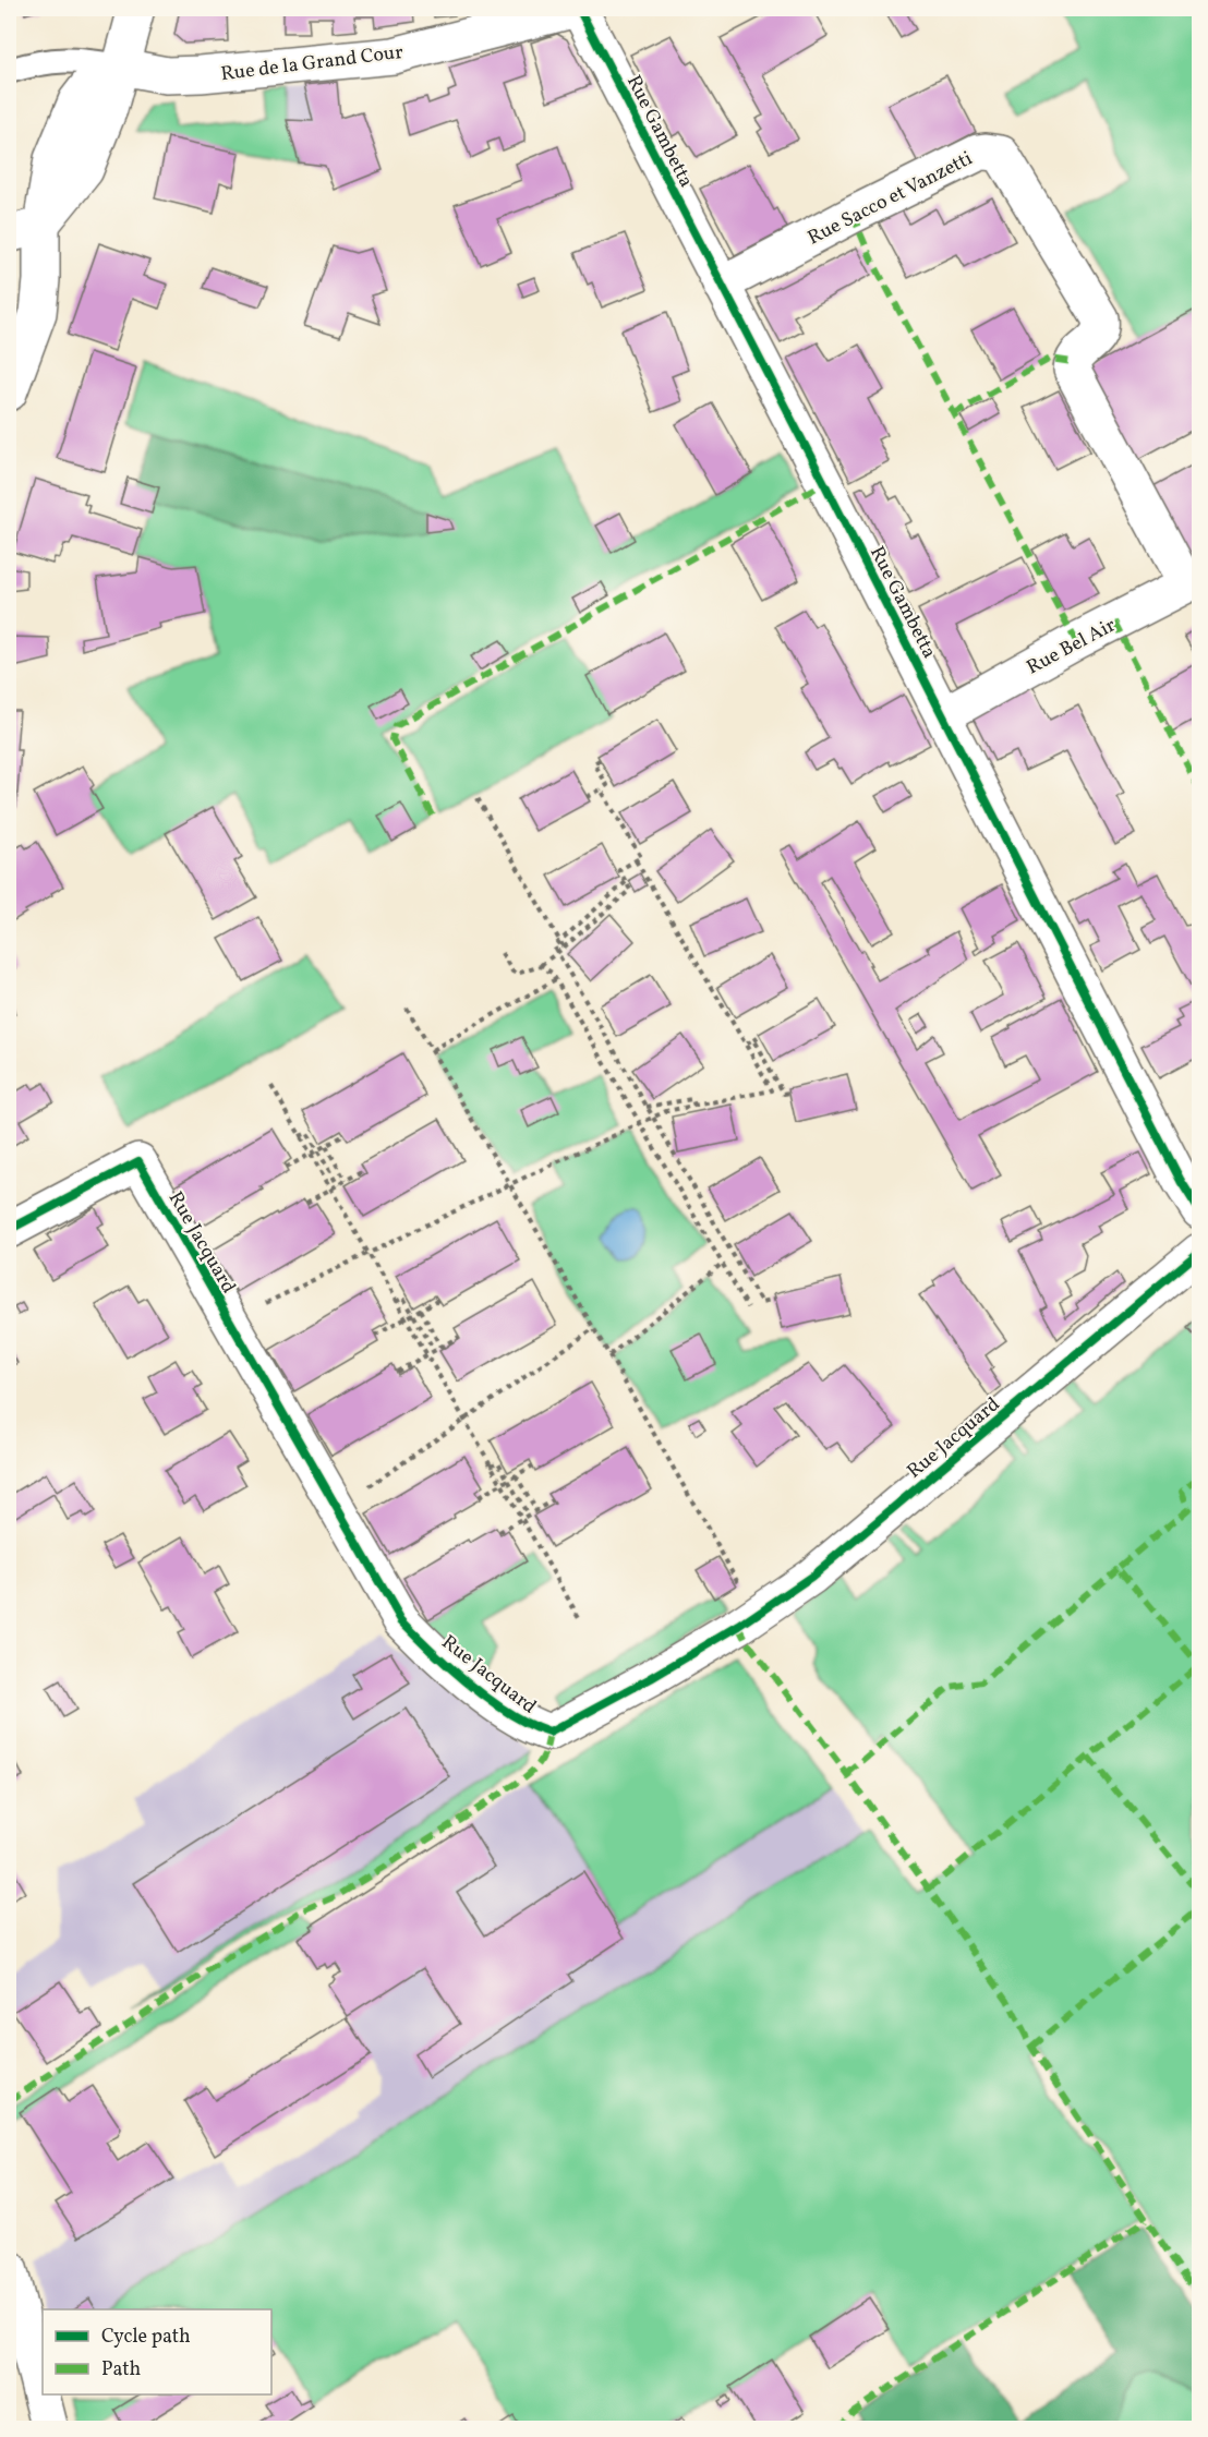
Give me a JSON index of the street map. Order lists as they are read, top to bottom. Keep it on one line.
{"streets":{"street":["Rue de la Grand Cour","Rue Gambetta","Rue Sacco et Vanzetti","Rue Bel Air","Rue Jacquard"]},"crossings":[["Rue de la Grand Cour","Rue Gambetta"],["Rue Gambetta","Rue Sacco et Vanzetti"],["Rue Gambetta","Rue Bel Air"],["Rue Sacco et Vanzetti","Rue Bel Air"]],"legend":["Cycle path","Path"]}
